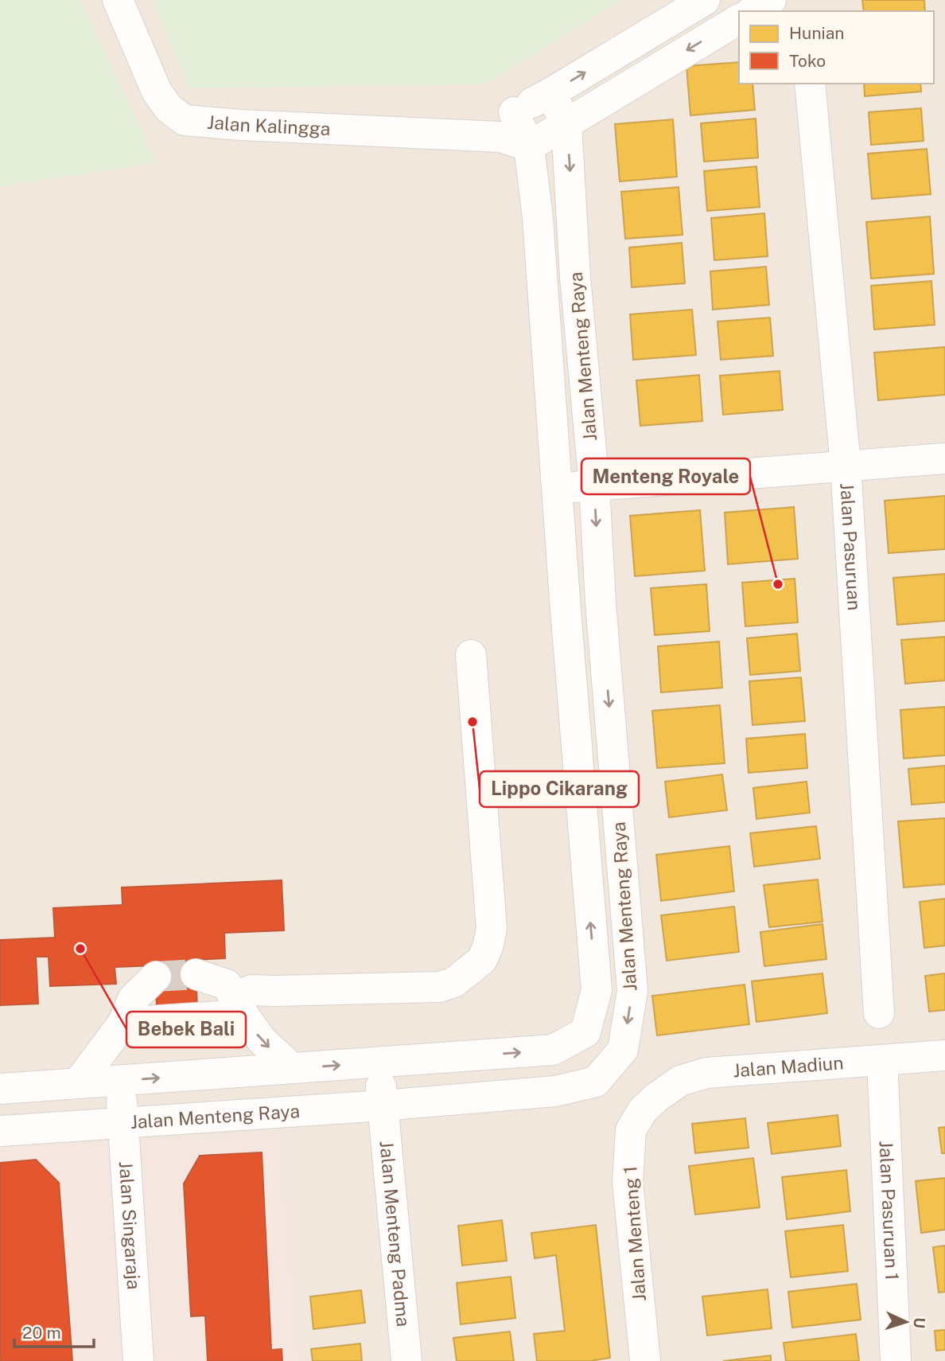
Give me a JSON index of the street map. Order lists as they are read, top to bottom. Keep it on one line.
{"streets":{"street":["Jalan Kalingga","Jalan Menteng Raya","Jalan Pasuruan","Jalan Madiun","Jalan Pasuruan 1","Jalan Singaraja","Jalan Menteng Padma","Jalan Menteng 1"]},"crossings":[["Jalan Kalingga","Jalan Menteng Raya"],["Jalan Menteng Raya","Jalan Singaraja"],["Jalan Menteng Raya","Jalan Menteng Padma"],["Jalan Madiun","Jalan Pasuruan 1"],["Jalan Madiun","Jalan Menteng 1"]],"places":["Menteng Royale","Lippo Cikarang","Bebek Bali"],"legend":["Hunian","Toko"],"scale_bar":"20 m","north":"right"}
